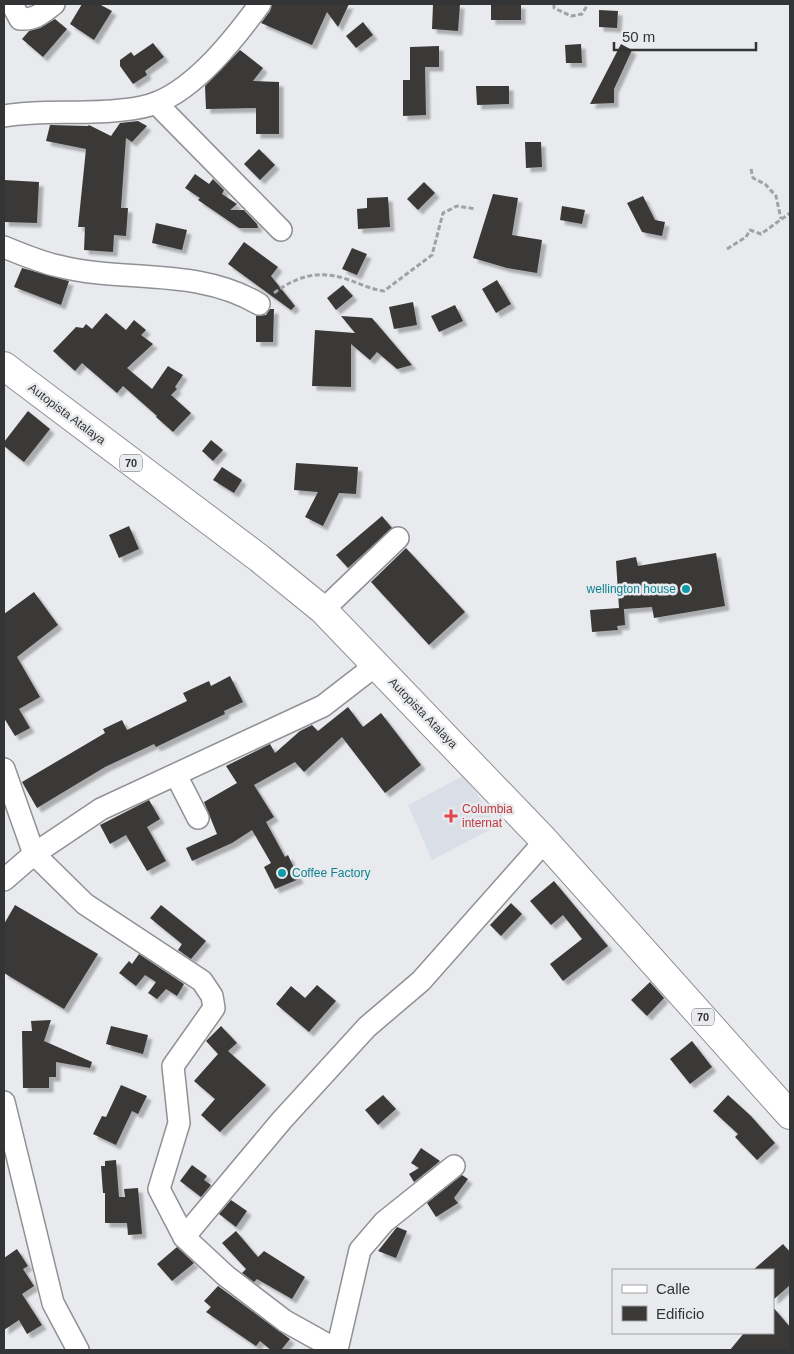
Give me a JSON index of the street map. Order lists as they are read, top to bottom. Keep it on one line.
{"streets":{"main road":["Autopista Atalaya","70"]},"places":{"other":["wellington house","Coffee Factory"],"health":["Columbia internat"]},"legend":["Calle","Edificio"],"scale_bar":"50 m"}
